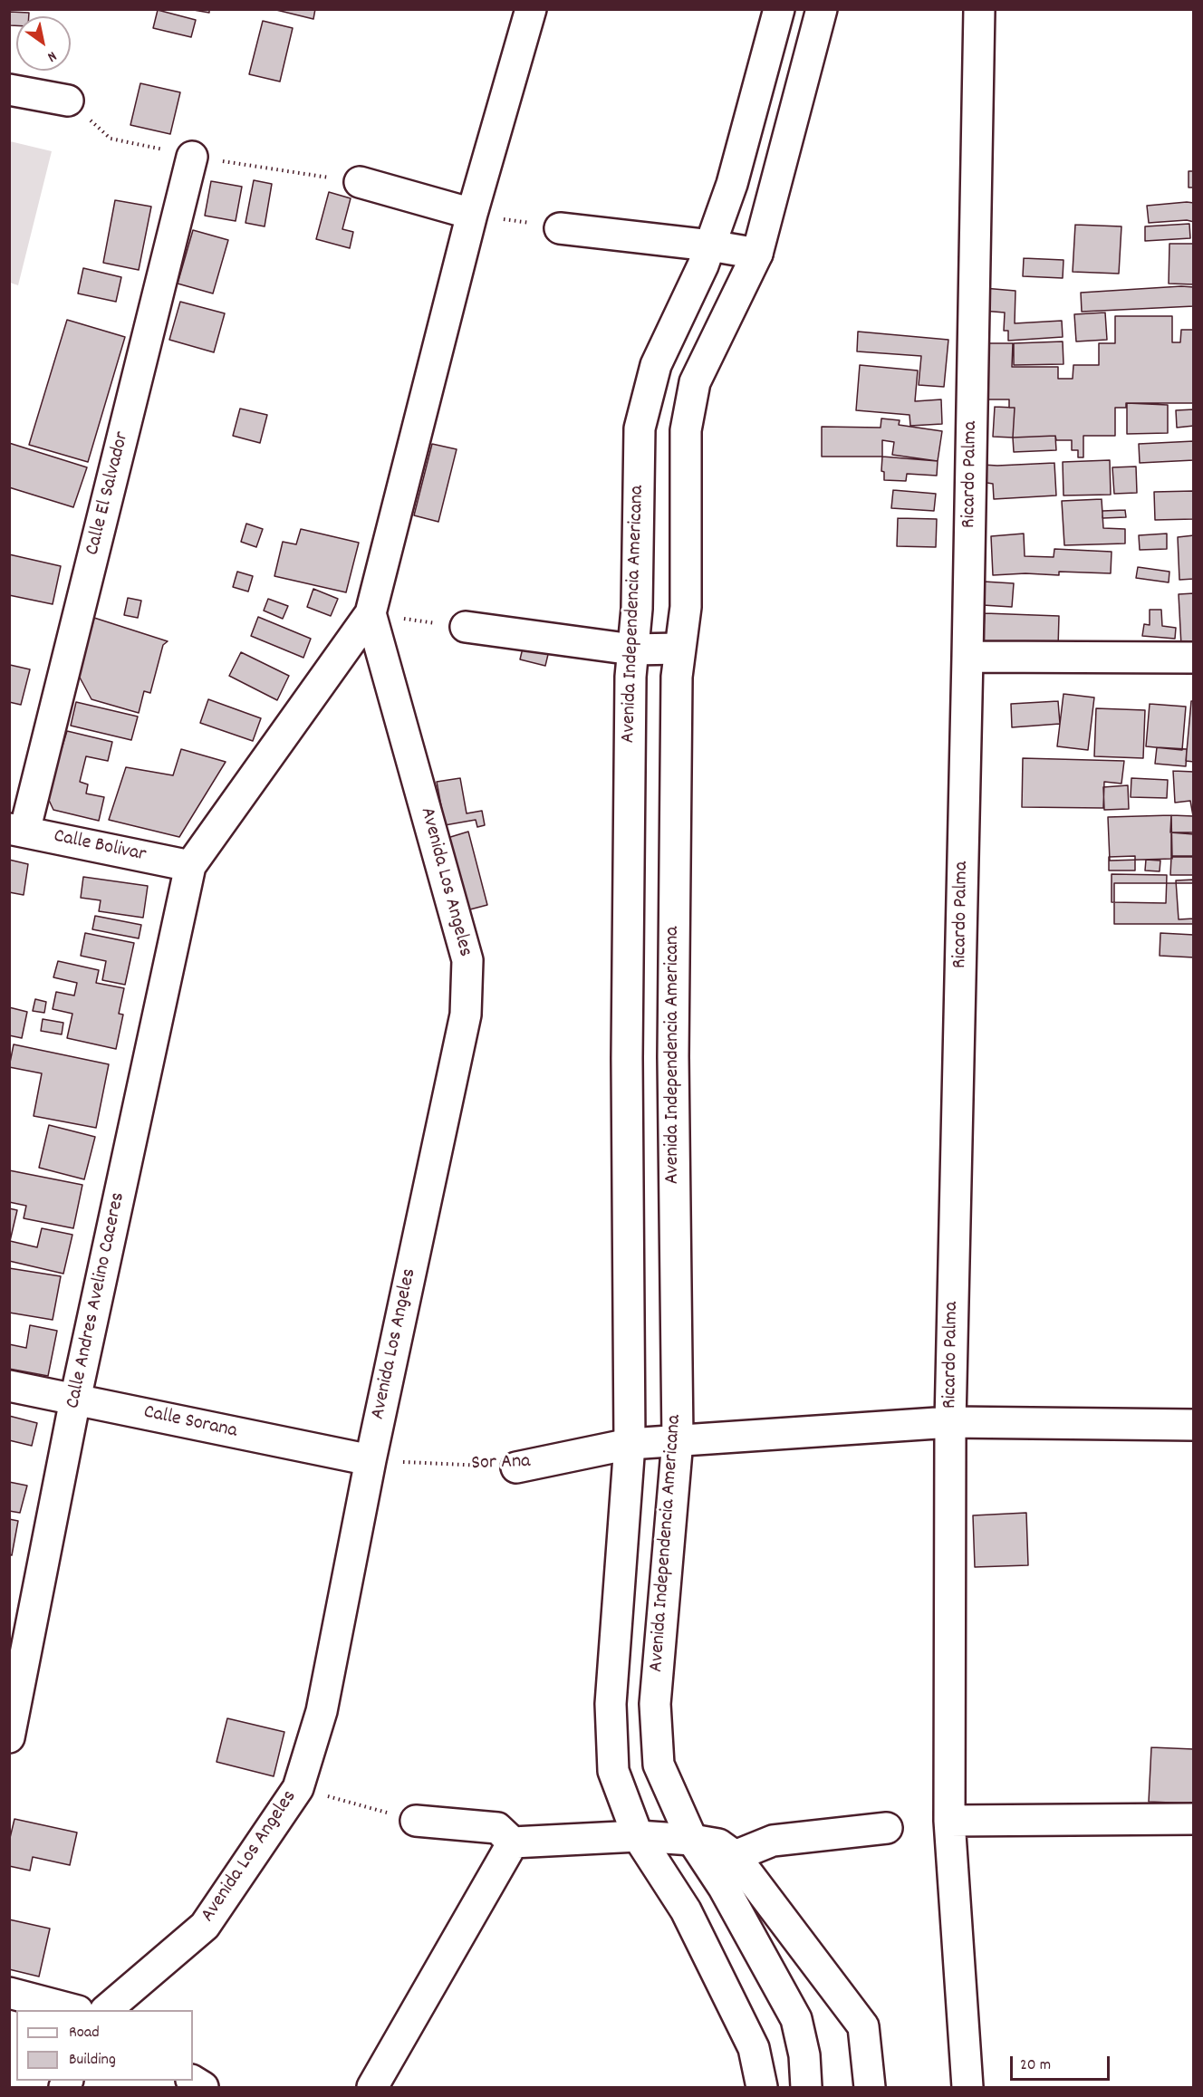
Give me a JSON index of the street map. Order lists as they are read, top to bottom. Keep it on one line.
{"streets":{"street":["Ricardo Palma","Calle El Salvador","Avenida Independencia Americana","Calle Bolivar","Avenida Los Angeles","Calle Andres Avelino Caceres","Calle Sorana","Sor Ana"]},"crossings":[["Ricardo Palma","Sor Ana"],["Calle El Salvador","Calle Bolivar"],["Avenida Independencia Americana","Sor Ana"],["Calle Bolivar","Calle Andres Avelino Caceres"],["Avenida Los Angeles","Calle Sorana"],["Avenida Los Angeles","Sor Ana"],["Calle Andres Avelino Caceres","Calle Sorana"],["Calle Sorana","Sor Ana"]],"legend":["Road","Building"],"scale_bar":"20 m","north":"bottom right"}
